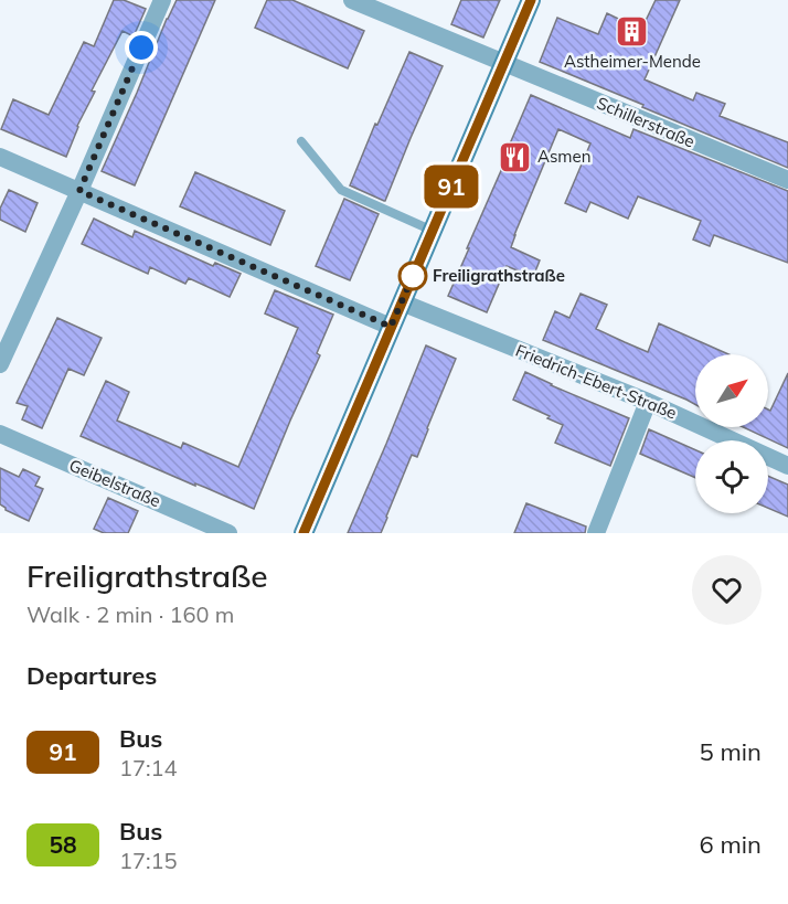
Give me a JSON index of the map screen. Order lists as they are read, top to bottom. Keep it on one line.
{"streets":{"street":["Schillerstraße","Friedrich-Ebert-Straße","Geibelstraße"]},"places":{"building":["Astheimer-Mende"],"restaurant":["Asmen"],"other":["Freiligrathstraße"]},"lines":["bus line 91"],"north":"top right","page":{"on_map":"91","heading":[["Freiligrathstraße","Walk · 2 min · 160 m"],"Departures"],"list":[{"mark":"91","name":"Bus","note":"17:14","value":"5 min"},{"mark":"58","name":"Bus","note":"17:15","value":"6 min"}]}}
